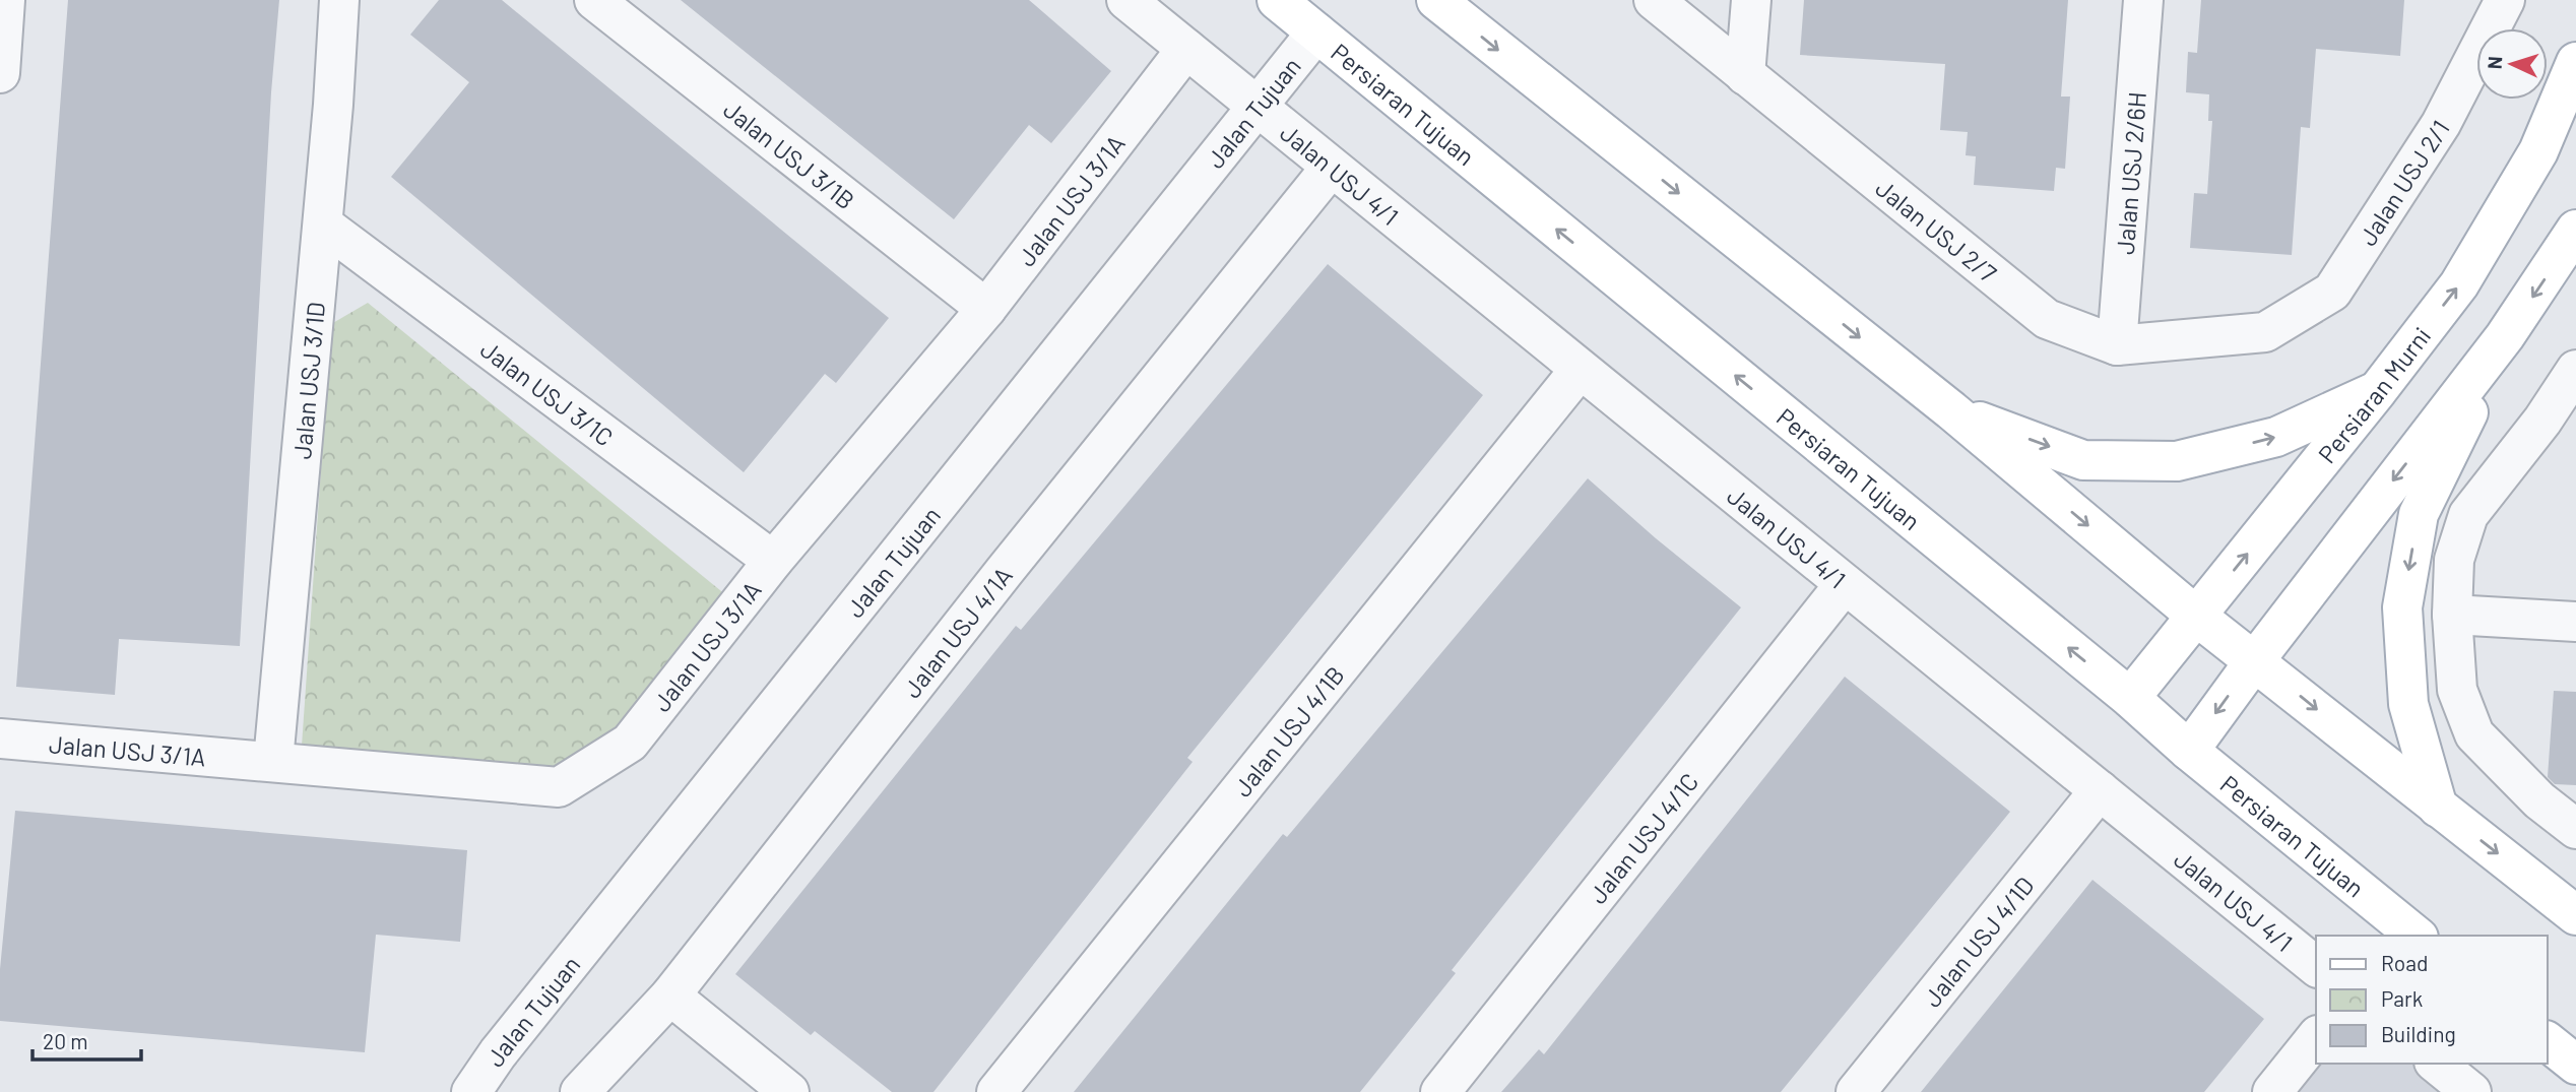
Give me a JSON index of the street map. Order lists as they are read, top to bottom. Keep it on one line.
{"streets":{"main road":["Persiaran Tujuan","Persiaran Murni"],"street":["Jalan Tujuan","Jalan USJ 3/1B","Jalan USJ 2/6H","Jalan USJ 4/1","Jalan USJ 2/1","Jalan USJ 3/1A","Jalan USJ 2/7","Jalan USJ 3/1D","Jalan USJ 3/1C","Jalan USJ 4/1A","Jalan USJ 4/1B","Jalan USJ 4/1C","Jalan USJ 4/1D"]},"crossings":[["Persiaran Tujuan","Jalan Tujuan"],["Persiaran Tujuan","Persiaran Murni"],["Jalan Tujuan","Jalan USJ 4/1"],["Jalan USJ 3/1B","Jalan USJ 3/1A"],["Jalan USJ 2/6H","Jalan USJ 2/7"],["Jalan USJ 4/1","Jalan USJ 3/1A"],["Jalan USJ 4/1","Jalan USJ 4/1A"],["Jalan USJ 4/1","Jalan USJ 4/1B"],["Jalan USJ 4/1","Jalan USJ 4/1C"],["Jalan USJ 4/1","Jalan USJ 4/1D"],["Jalan USJ 2/1","Jalan USJ 2/7"],["Jalan USJ 3/1A","Jalan USJ 3/1D"],["Jalan USJ 3/1A","Jalan USJ 3/1C"],["Jalan USJ 3/1D","Jalan USJ 3/1C"]],"legend":["Road","Park","Building"],"scale_bar":"20 m","north":"left"}
